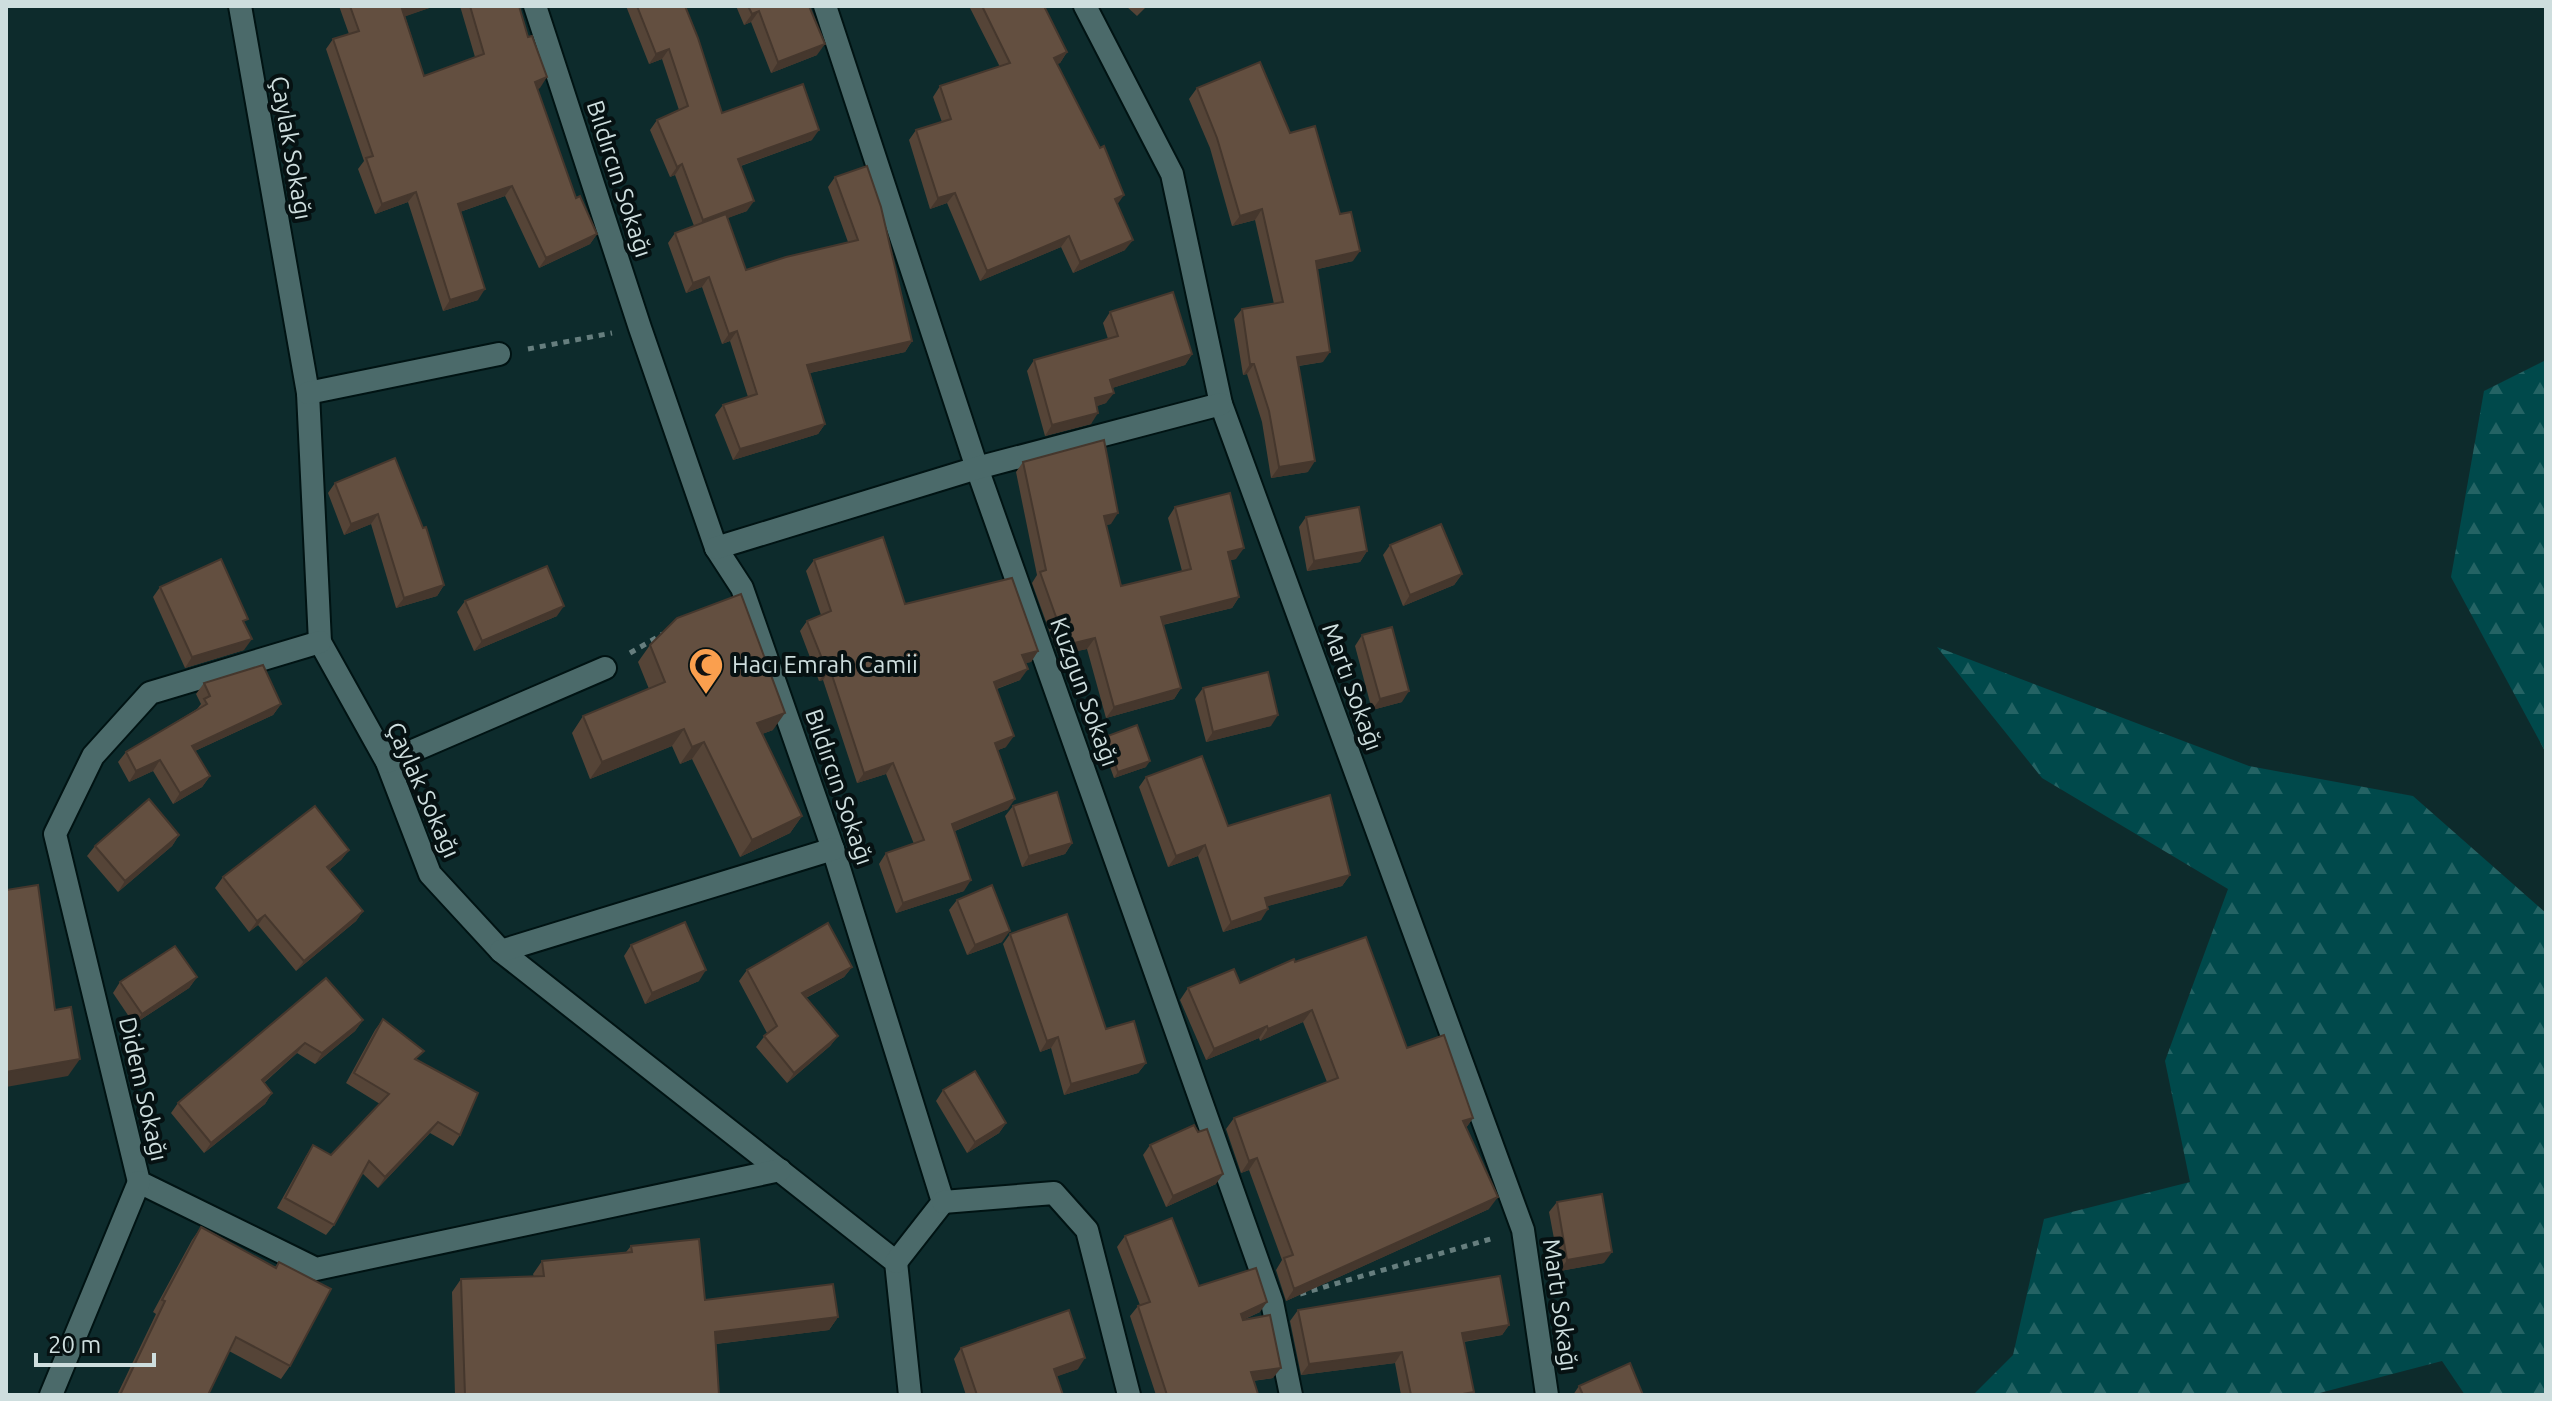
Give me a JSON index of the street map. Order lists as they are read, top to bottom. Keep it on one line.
{"streets":{"street":["Çaylak Sokağı","Bıldırcın Sokağı","Martı Sokağı","Kuzgun Sokağı","Didem Sokağı"]},"crossings":[["Çaylak Sokağı","Didem Sokağı"]],"places":{"mosque":["Hacı Emrah Camii"]},"scale_bar":"20 m"}
